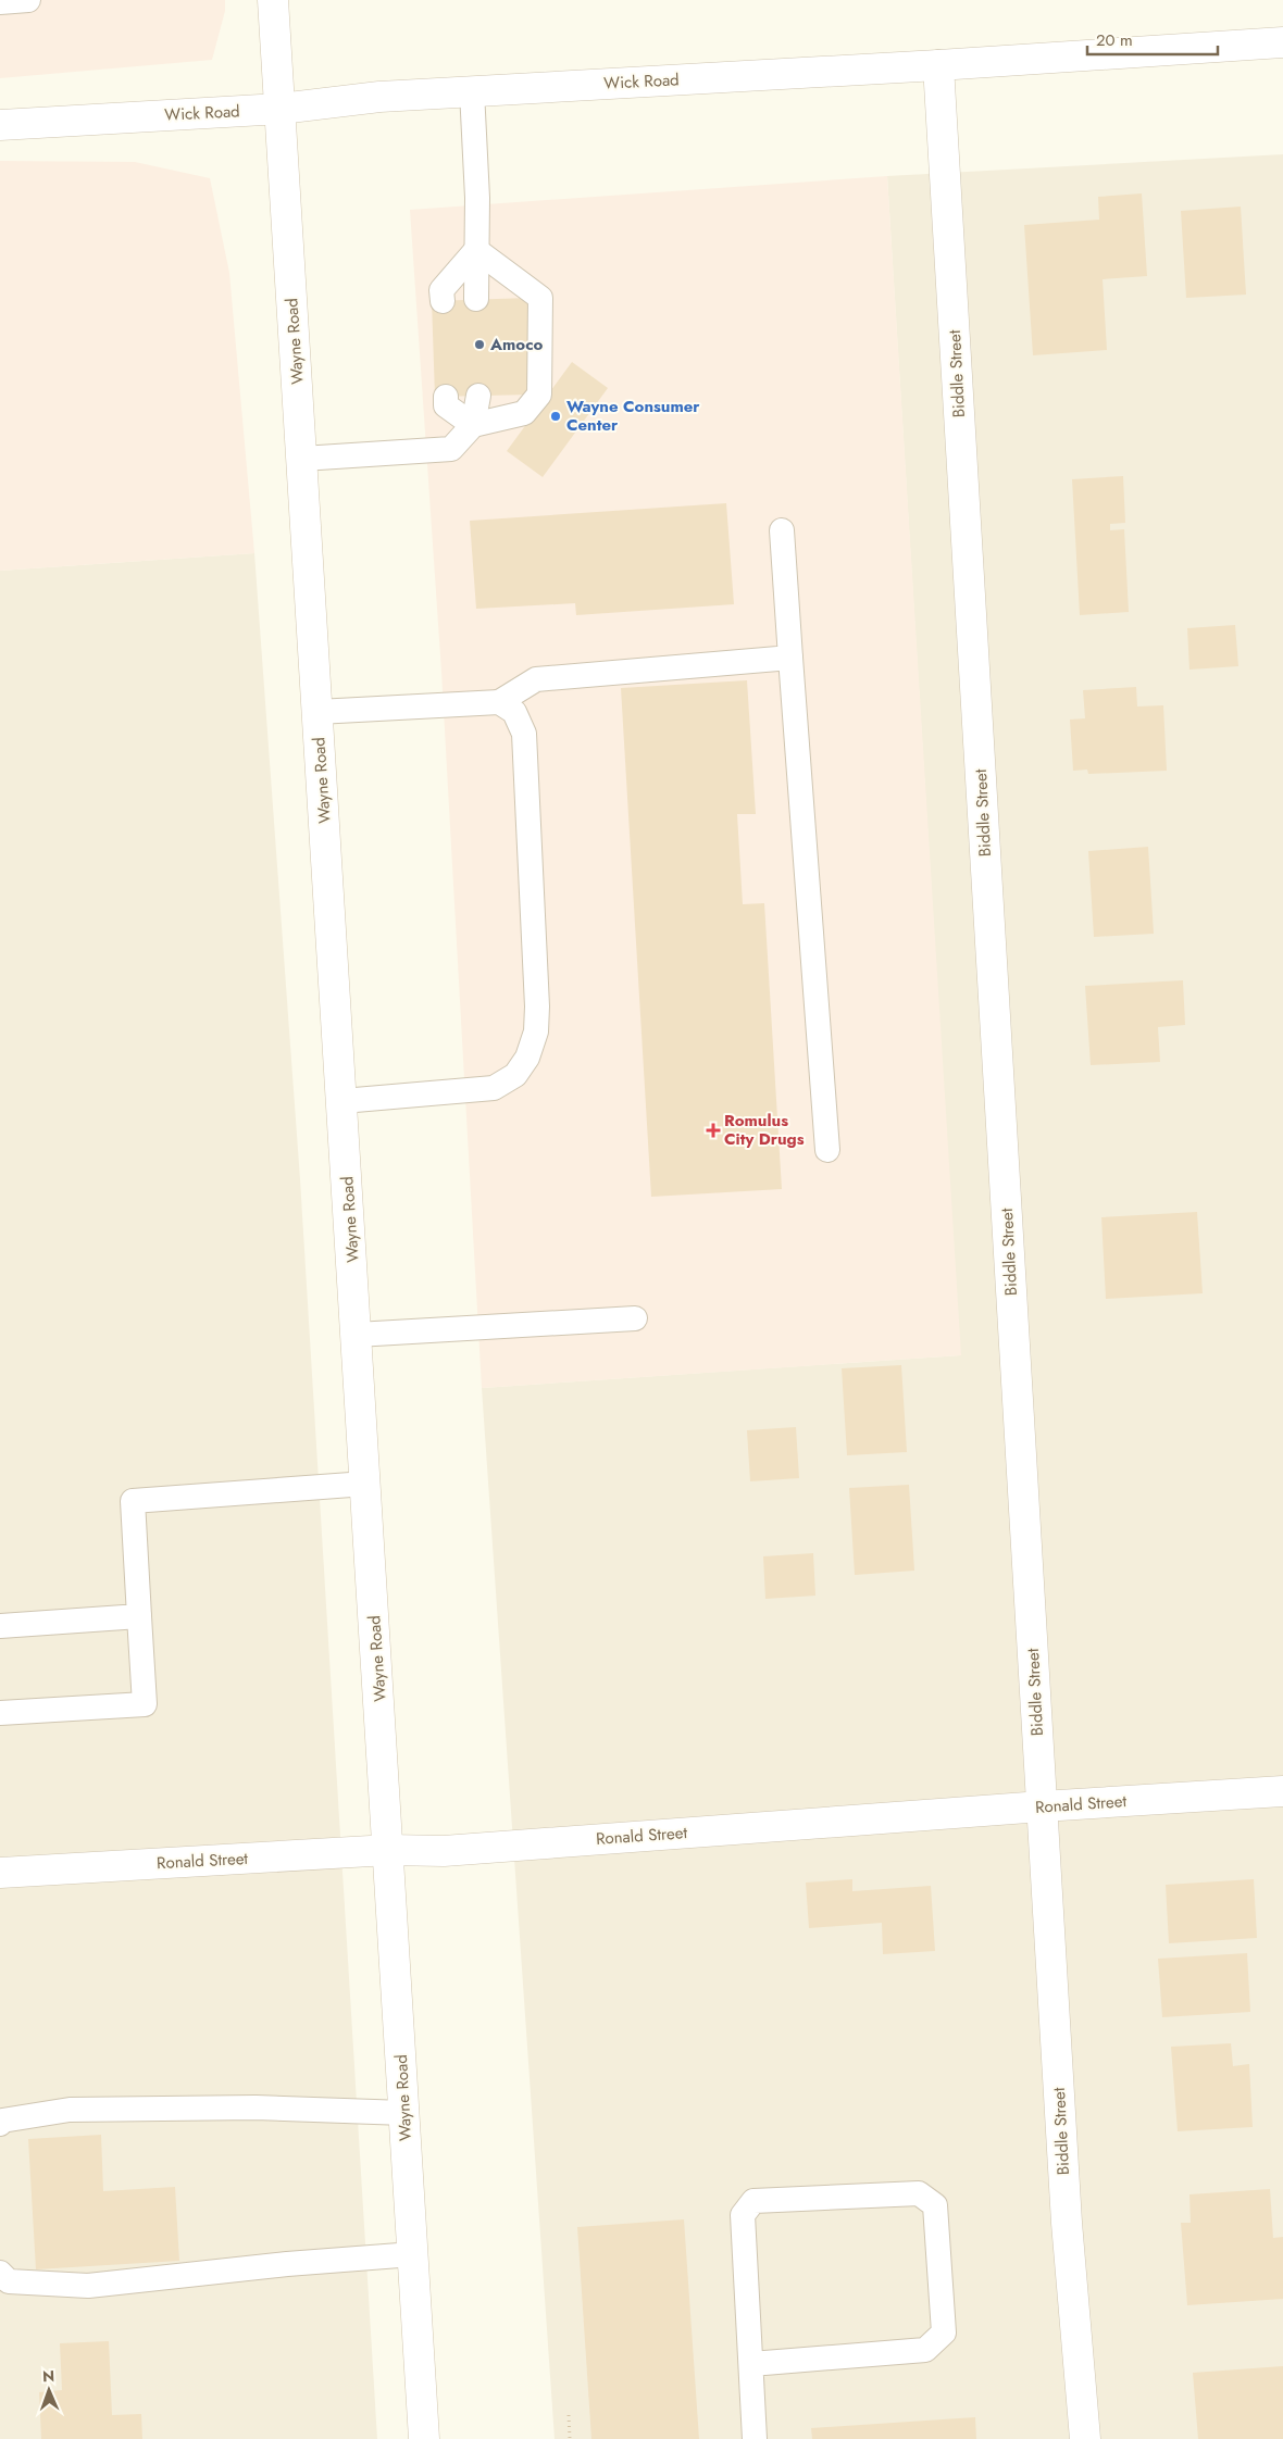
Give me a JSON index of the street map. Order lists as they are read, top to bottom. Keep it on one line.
{"streets":{"street":["Wick Road","Wayne Road","Biddle Street","Ronald Street"]},"crossings":[["Wick Road","Wayne Road"],["Wick Road","Biddle Street"],["Wayne Road","Ronald Street"],["Biddle Street","Ronald Street"]],"places":{"other":["Amoco","Wayne Consumer Center"],"health":["Romulus City Drugs"]},"scale_bar":"20 m","north":"top"}
